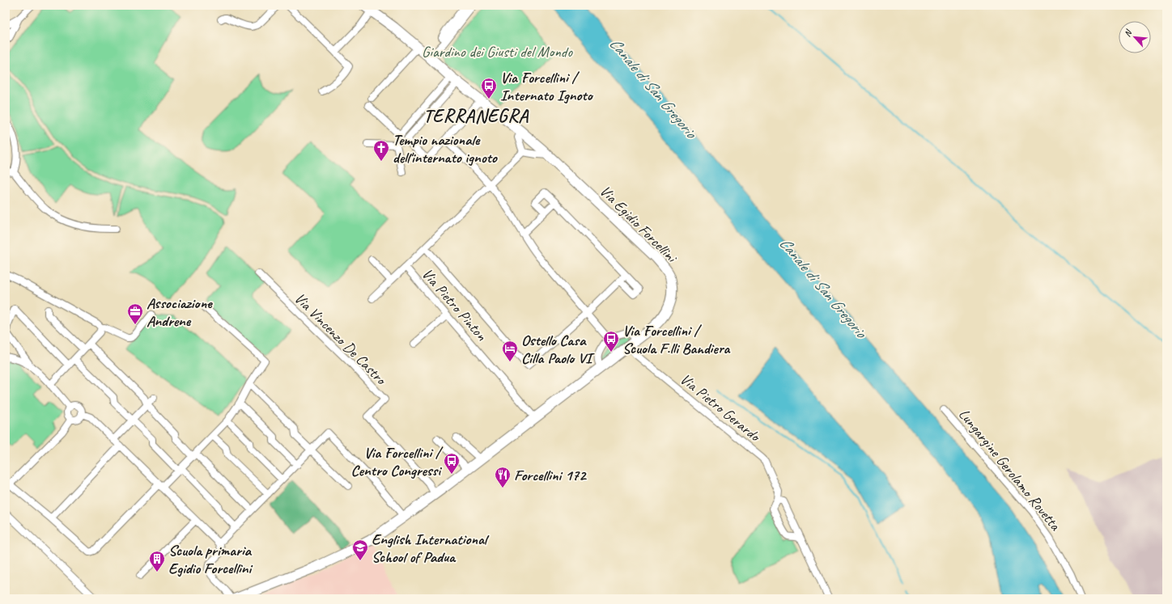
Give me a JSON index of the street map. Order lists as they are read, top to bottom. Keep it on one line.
{"streets":{"street":["Via Egidio Forcellini","Via Pietro Pinton","Via Vincenzo De Castro","Via Pietro Gerardo","Lungargine Gerolamo Rovetta"]},"crossings":[["Via Egidio Forcellini","Via Pietro Pinton"],["Via Egidio Forcellini","Via Vincenzo De Castro"],["Via Egidio Forcellini","Via Pietro Gerardo"]],"districts":["TERRANEGRA"],"water":["Canale di San Gregorio"],"parks":["Giardino dei Giusti del Mondo"],"places":{"bus stop":["Via Forcellini / Internato Ignoto","Via Forcellini / Scuola F.lli Bandiera","Via Forcellini / Centro Congressi"],"church":["Tempio nazionale dell'internato ignoto"],"office":["Associazione Andrene"],"hotel":["Ostello Casa Cilla Paolo VI"],"restaurant":["Forcellini 172"],"school or university":["English International School of Padua"],"building":["Scuola primaria Egidio Forcellini"]},"north":"top left"}
